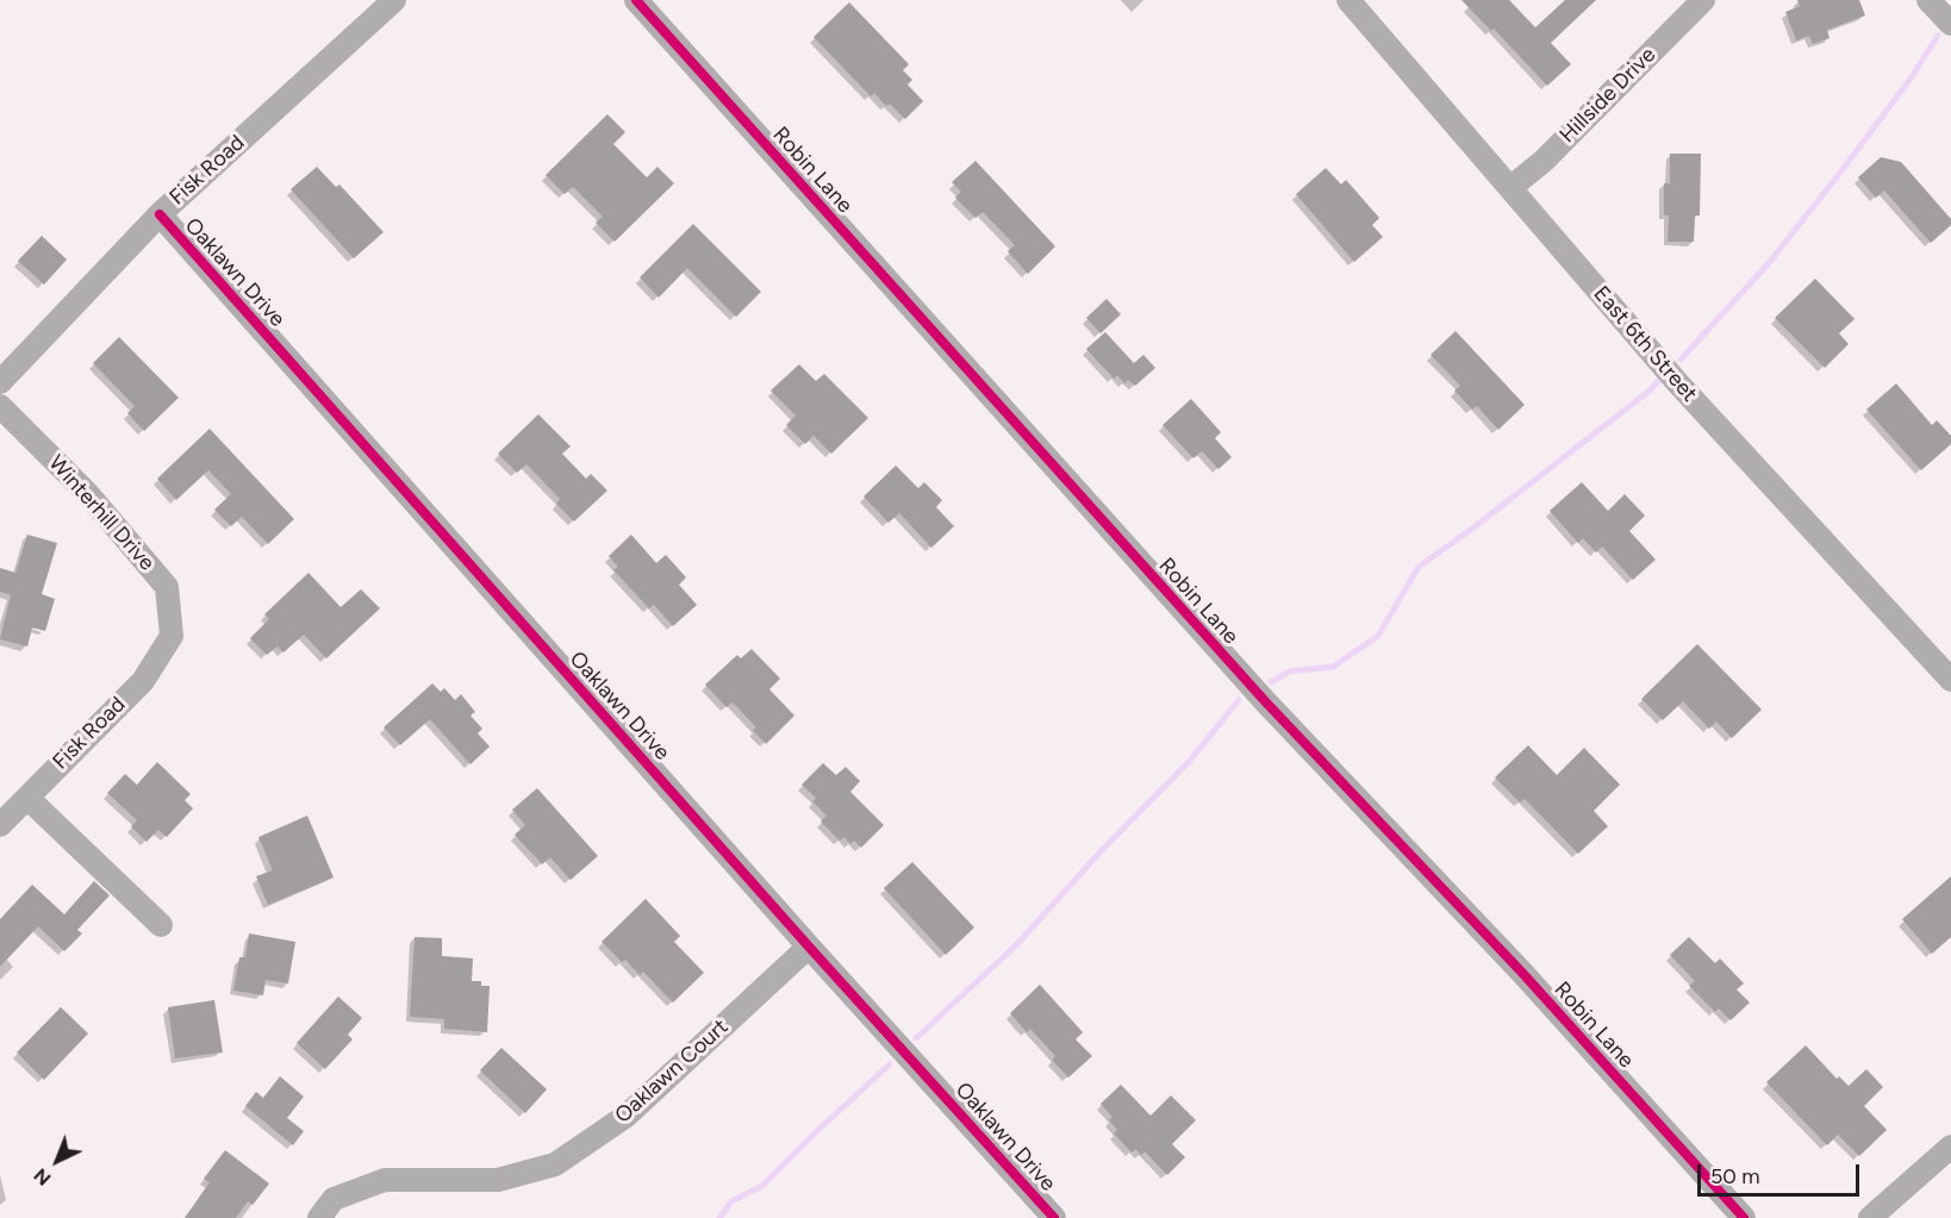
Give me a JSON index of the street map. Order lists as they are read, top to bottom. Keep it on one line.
{"streets":{"street":["Hillside Drive","Fisk Road","Robin Lane","Oaklawn Drive","East 6th Street","Winterhill Drive","Oaklawn Court"]},"crossings":[["Hillside Drive","East 6th Street"],["Fisk Road","Oaklawn Drive"],["Fisk Road","Winterhill Drive"],["Oaklawn Drive","Oaklawn Court"]],"scale_bar":"50 m","north":"bottom left"}
